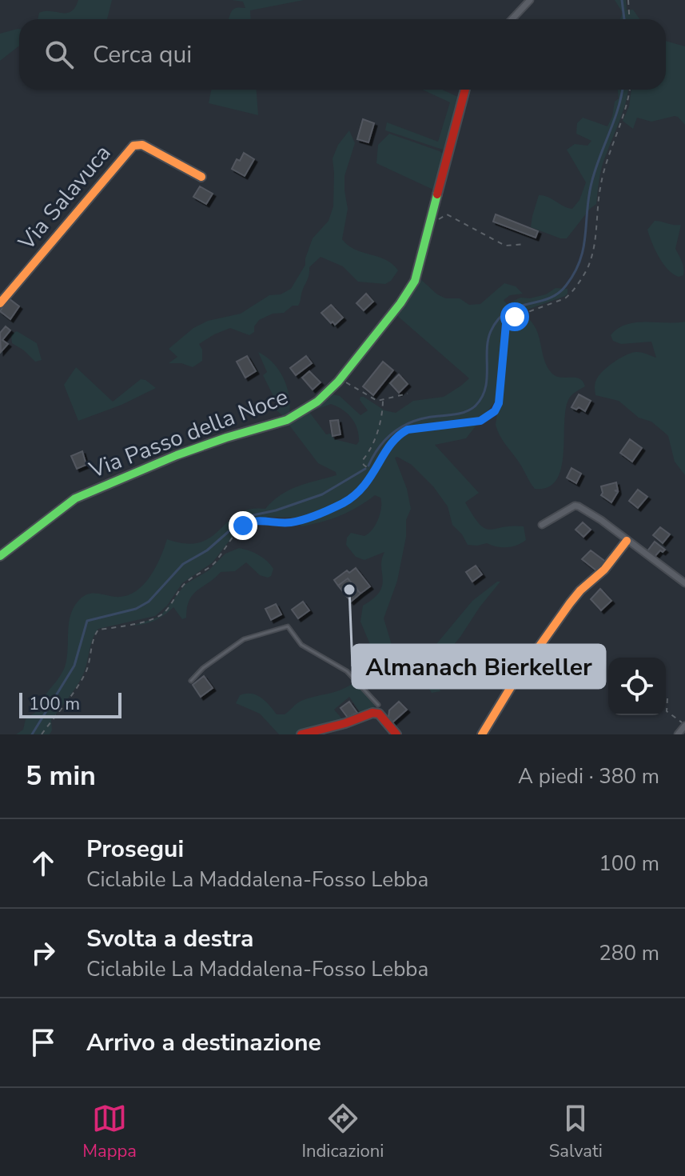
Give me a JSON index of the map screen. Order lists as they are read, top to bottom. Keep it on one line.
{"streets":{"street":["Via Salavuca","Via Passo della Noce"]},"places":["Almanach Bierkeller"],"scale_bar":"100 m","page":{"search":"Cerca qui","scale":"100 m","heading":["5 min","A piedi · 380 m"],"list":[["Prosegui","Ciclabile La Maddalena-Fosso Lebba","100 m"],["Svolta a destra","Ciclabile La Maddalena-Fosso Lebba","280 m"],"Arrivo a destinazione"],"nav":["Mappa","Indicazioni","Salvati"]}}
